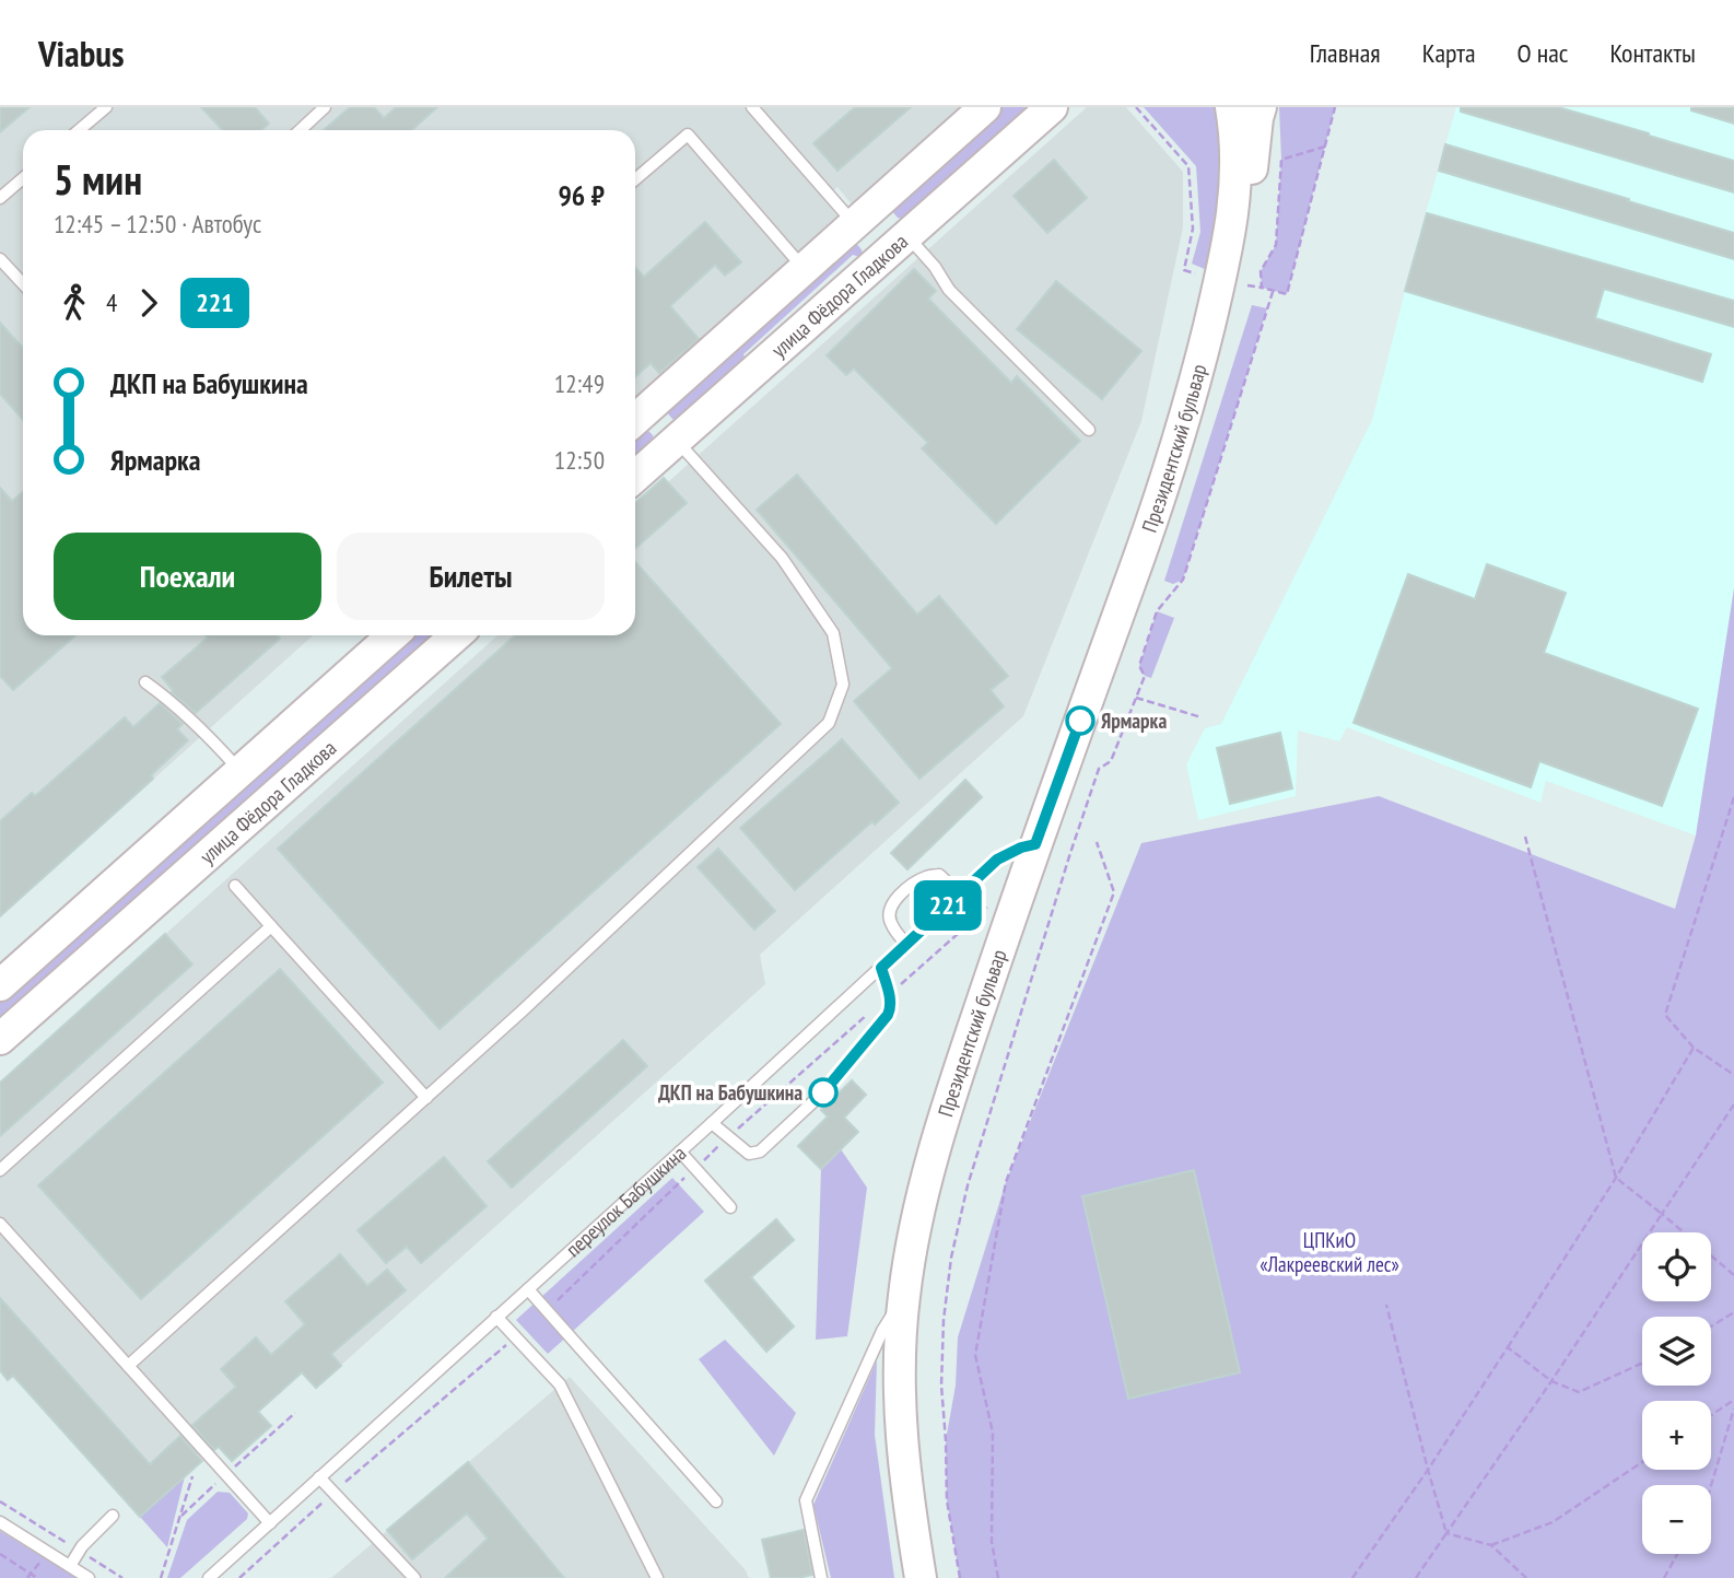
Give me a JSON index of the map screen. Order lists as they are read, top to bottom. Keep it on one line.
{"streets":{"main road":["улица Фёдора Гладкова","Президентский бульвар"],"lane":["переулок Бабушкина"]},"crossings":[["Президентский бульвар","переулок Бабушкина"]],"parks":["ЦПКиО «Лакреевский лес»"],"places":["Ярмарка","ДКП на Бабушкина"],"lines":["bus line 221"],"page":{"header":"Viabus","nav":["Главная","Карта","О нас","Контакты"],"on_map":"221","heading":["5 мин","12:45 – 12:50 · Автобус","96 ₽"],"legs":["4","221"],"list":[{"name":"ДКП на Бабушкина","value":"12:49"},{"name":"Ярмарка","value":"12:50"}],"buttons":["Поехали","Билеты"],"map_buttons":["+","−"]}}
